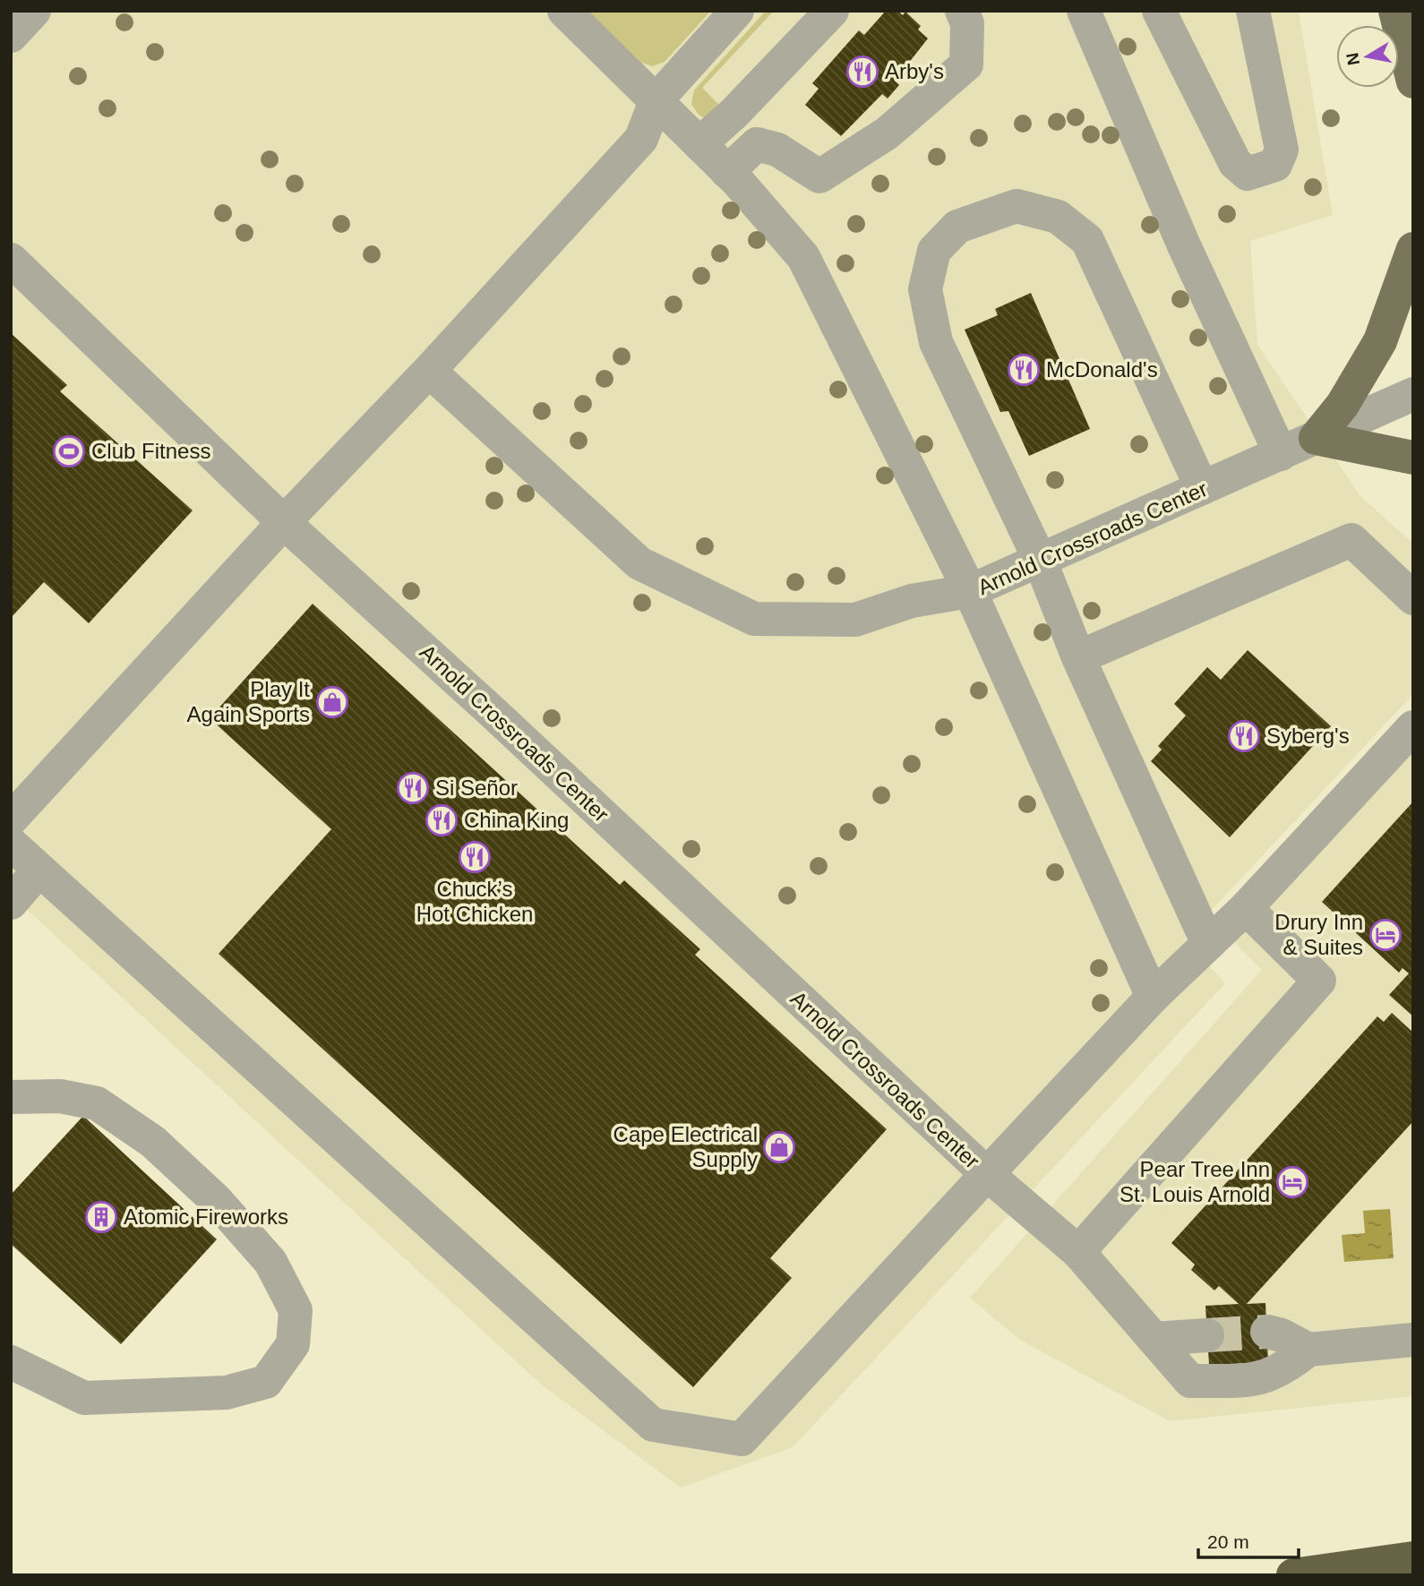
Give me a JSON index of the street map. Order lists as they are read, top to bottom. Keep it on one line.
{"streets":{"street":["Arnold Crossroads Center"]},"places":{"restaurant":["Arby's","McDonald's","Syberg's","Si Señor","China King","Chuck’s Hot Chicken"],"sports":["Club Fitness"],"shop":["Play It Again Sports","Cape Electrical Supply"],"hotel":["Drury Inn & Suites","Pear Tree Inn St. Louis Arnold"],"building":["Atomic Fireworks"]},"scale_bar":"20 m","north":"left"}
